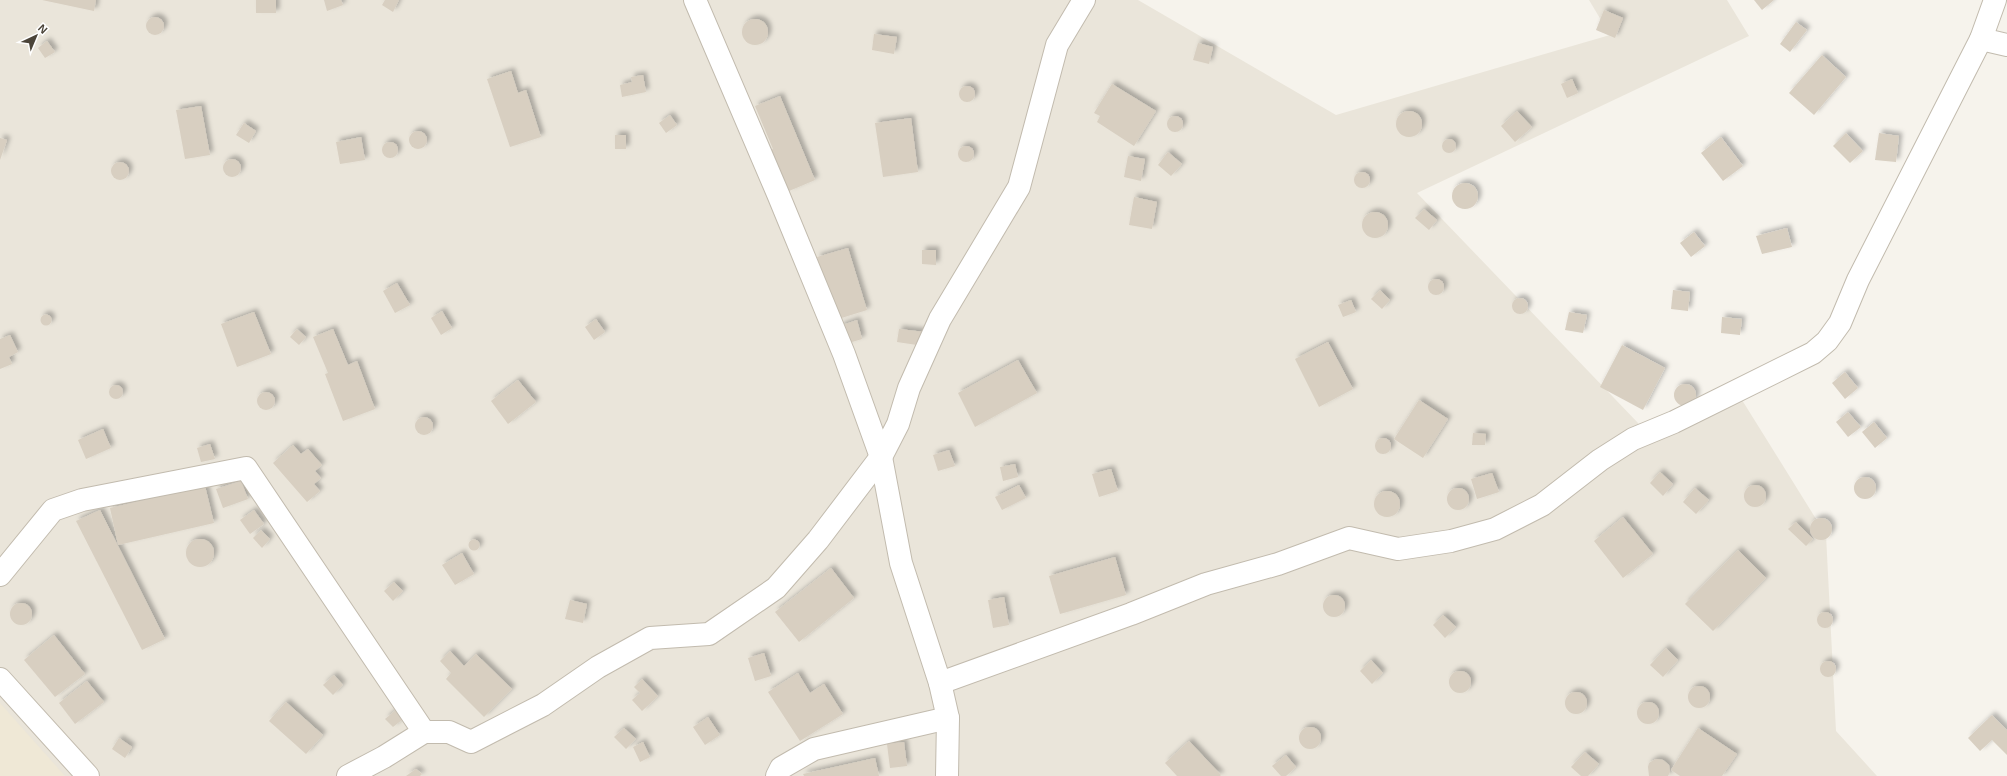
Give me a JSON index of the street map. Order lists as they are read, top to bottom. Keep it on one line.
{"north":"top right"}
